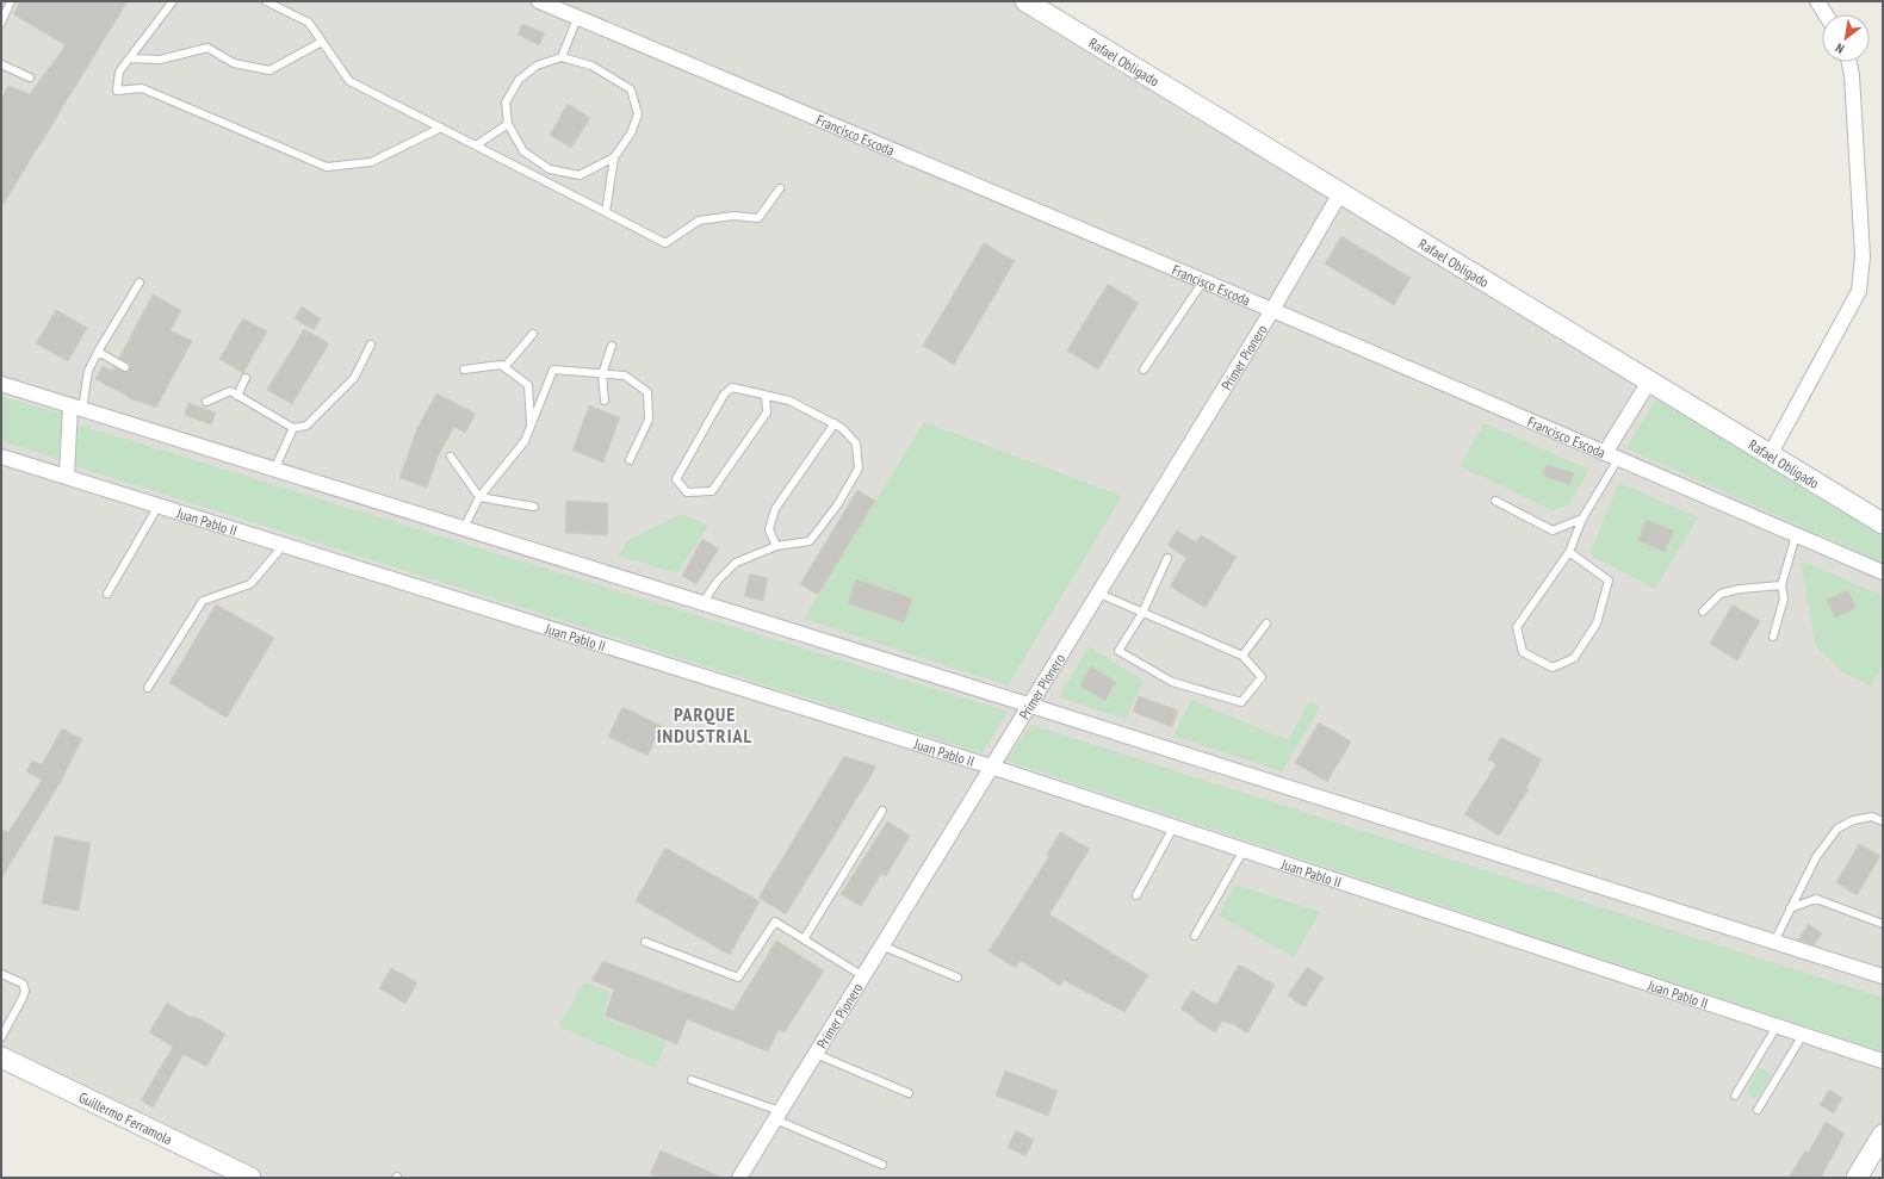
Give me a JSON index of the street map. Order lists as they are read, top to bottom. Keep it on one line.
{"streets":{"street":["Rafael Obligado","Francisco Escoda","Primer Pionero","Juan Pablo II","Guillermo Ferramola"]},"crossings":[["Rafael Obligado","Primer Pionero"],["Francisco Escoda","Primer Pionero"],["Primer Pionero","Juan Pablo II"]],"districts":["PARQUE INDUSTRIAL"],"north":"bottom left"}
